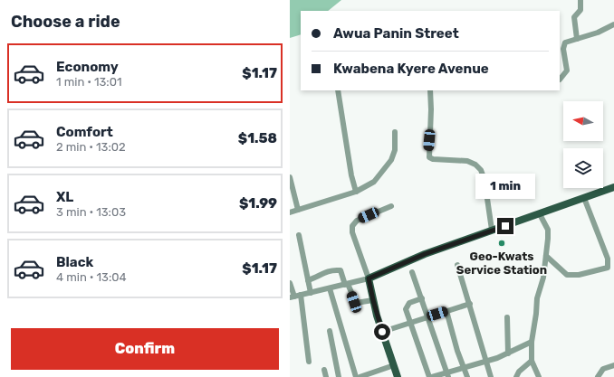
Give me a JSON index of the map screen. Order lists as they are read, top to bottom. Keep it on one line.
{"places":["Geo-Kwats Service Station"],"north":"left","page":{"heading":"Choose a ride","banner":["Awua Panin Street","Kwabena Kyere Avenue"],"list":[{"name":"Economy","note":"1 min · 13:01","value":"$1.17"},{"name":"Comfort","note":"2 min · 13:02","value":"$1.58"},{"name":"XL","note":"3 min · 13:03","value":"$1.99"},{"name":"Black","note":"4 min · 13:04","value":"$1.17"}],"bubble":"1 min","buttons":"Confirm"}}
